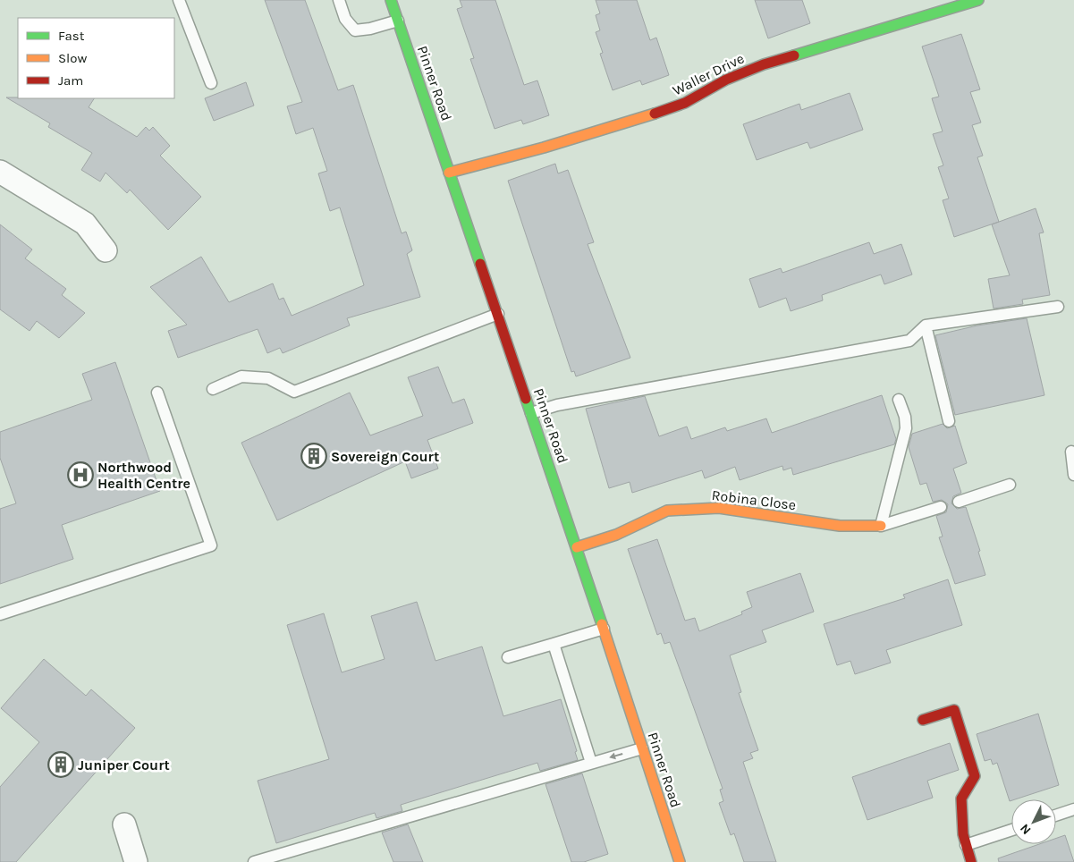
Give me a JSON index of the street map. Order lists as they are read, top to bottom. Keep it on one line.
{"streets":{"street":["Waller Drive","Pinner Road","Robina Close"]},"crossings":[["Waller Drive","Pinner Road"],["Pinner Road","Robina Close"]],"places":{"building":["Sovereign Court","Juniper Court"],"hospital":["Northwood Health Centre"]},"legend":["Fast","Slow","Jam"],"north":"bottom left"}
